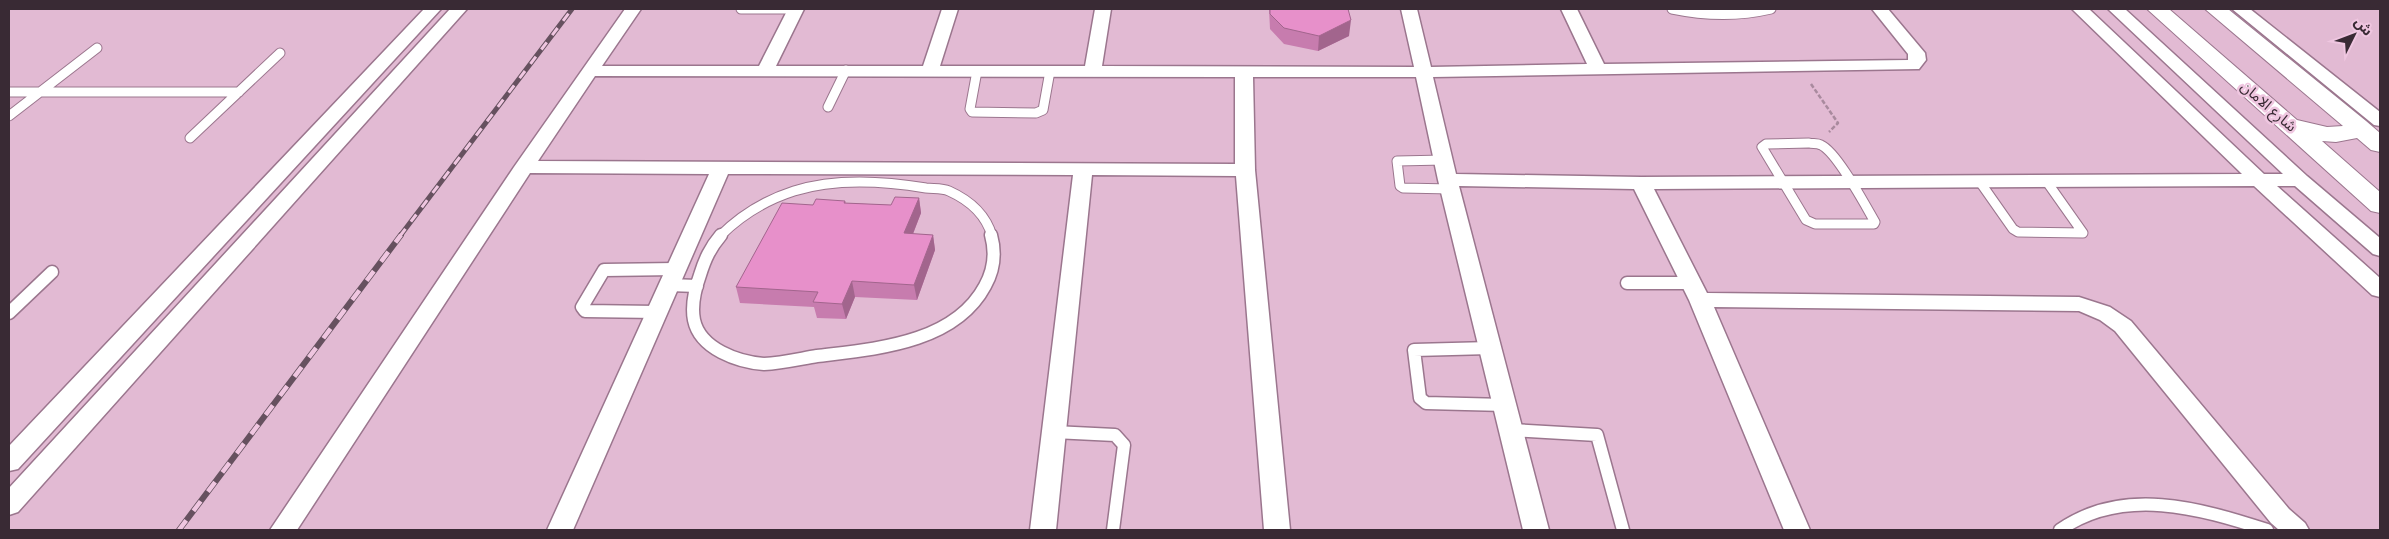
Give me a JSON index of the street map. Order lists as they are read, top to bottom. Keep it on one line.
{"streets":{"street":["شارع الامان"]},"north":"top right"}
